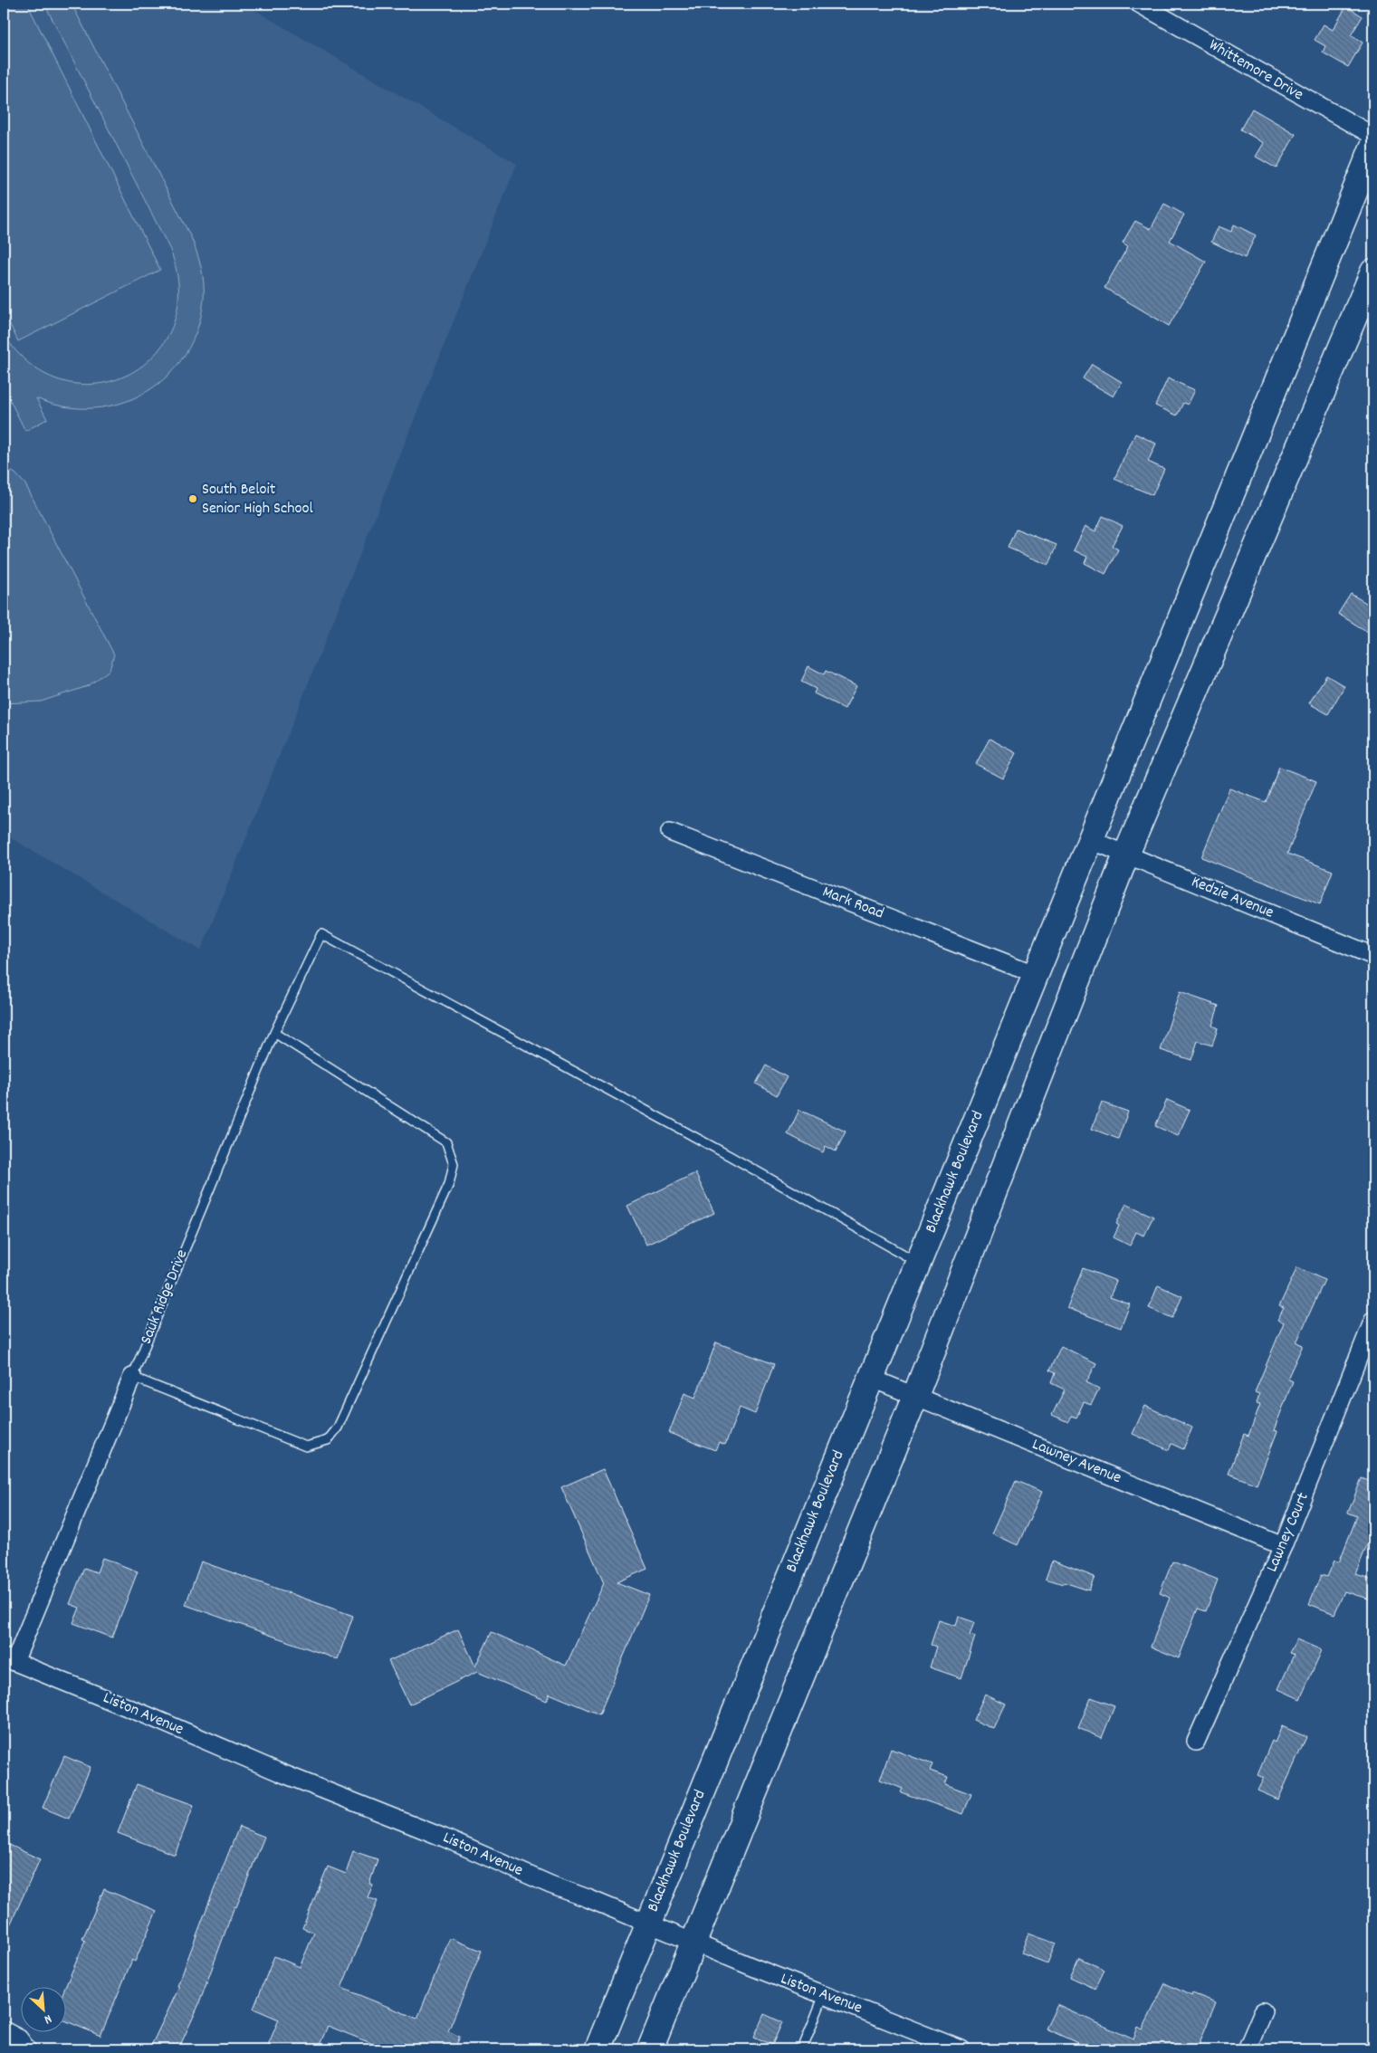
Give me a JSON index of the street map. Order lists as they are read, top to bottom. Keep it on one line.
{"streets":{"main road":["Blackhawk Boulevard"],"street":["Whittemore Drive","Kedzie Avenue","Mark Road","Sauk Ridge Drive","Lawney Avenue","Lawney Court","Liston Avenue"]},"crossings":[["Kedzie Avenue","Blackhawk Boulevard"],["Mark Road","Blackhawk Boulevard"],["Blackhawk Boulevard","Sauk Ridge Drive"],["Blackhawk Boulevard","Lawney Avenue"],["Blackhawk Boulevard","Liston Avenue"],["Sauk Ridge Drive","Liston Avenue"],["Lawney Avenue","Lawney Court"]],"places":["South Beloit Senior High School"],"north":"bottom right"}
